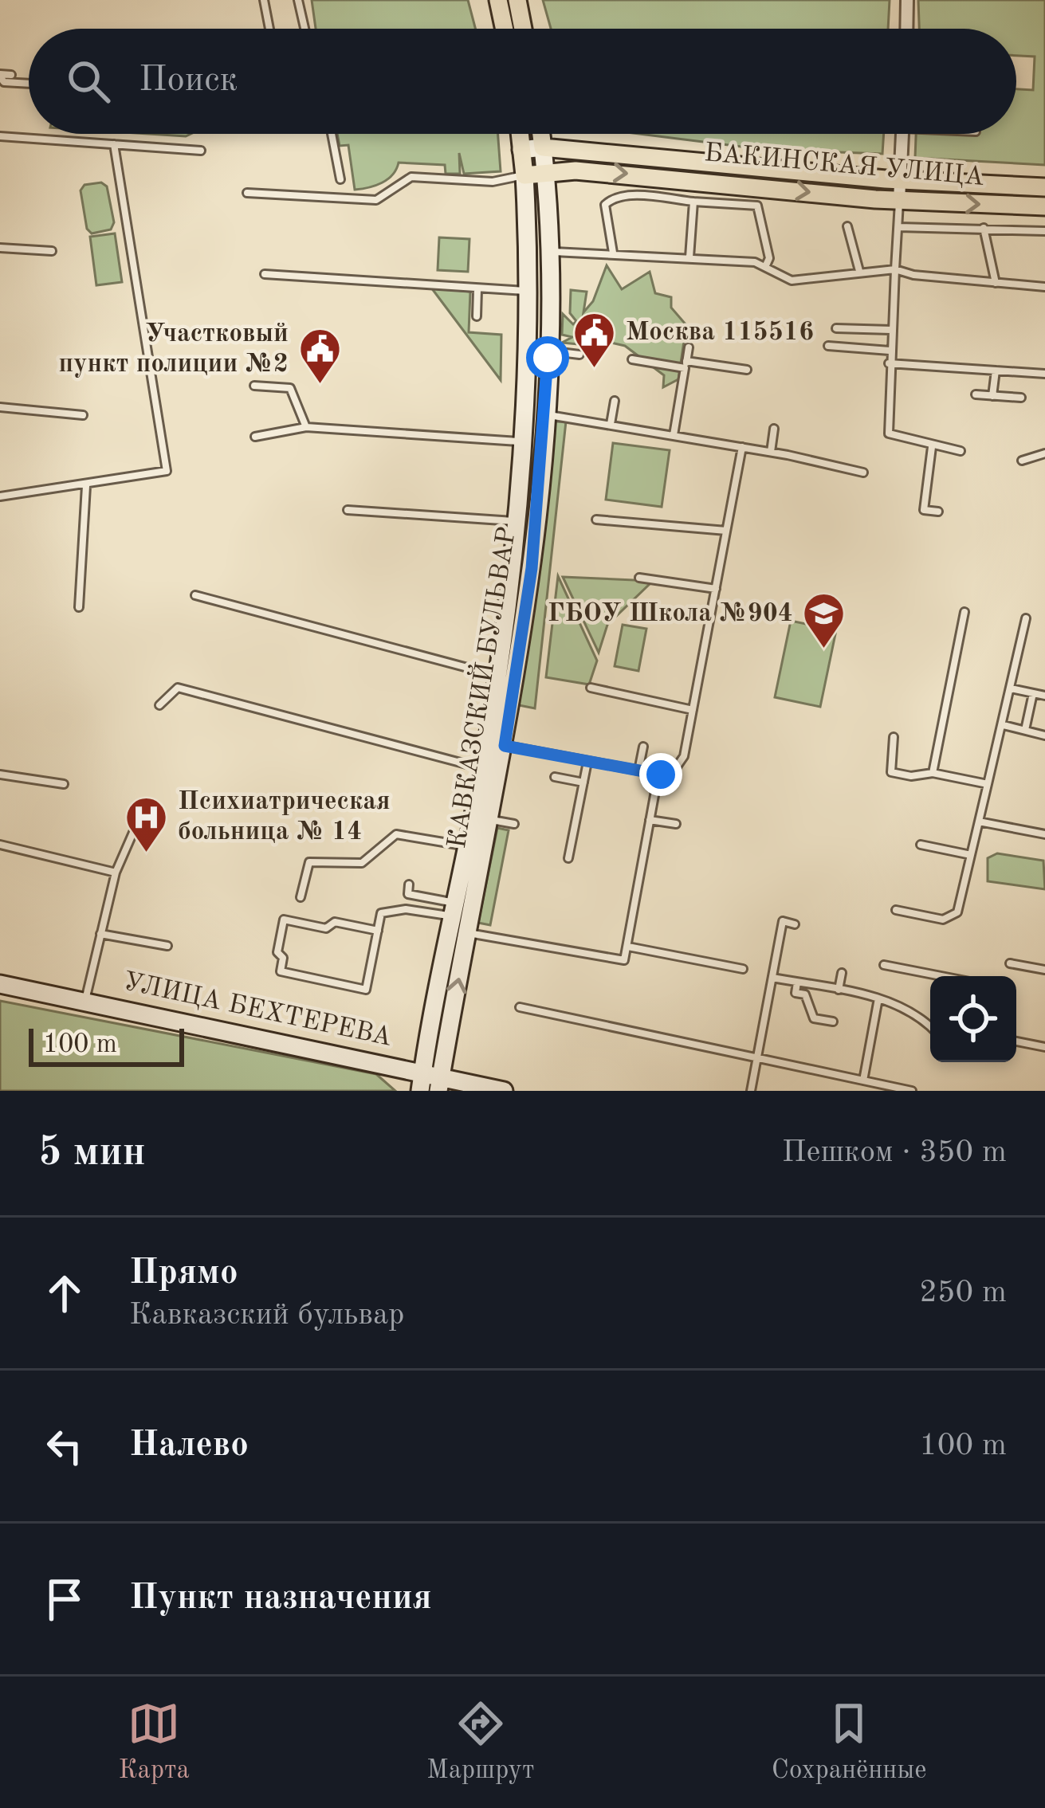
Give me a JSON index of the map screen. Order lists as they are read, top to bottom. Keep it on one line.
{"streets":{"main road":["БАКИНСКАЯ УЛИЦА","КАВКАЗСКИЙ БУЛЬВАР"],"street":["УЛИЦА БЕХТЕРЕВА"]},"crossings":[["БАКИНСКАЯ УЛИЦА","КАВКАЗСКИЙ БУЛЬВАР"],["КАВКАЗСКИЙ БУЛЬВАР","УЛИЦА БЕХТЕРЕВА"]],"one_way":["БАКИНСКАЯ УЛИЦА"],"places":{"public building":["Москва 115516","Участковый пункт полиции №2"],"school or university":["ГБОУ Школа №904"],"hospital":["Психиатрическая больница № 14"]},"scale_bar":"100 m","page":{"search":"Поиск","scale":"100 m","heading":["5 мин","Пешком · 350 m"],"list":[["Прямо","Кавказский бульвар","250 m"],["Налево","100 m"],"Пункт назначения"],"nav":["Карта","Маршрут","Сохранённые"]}}
